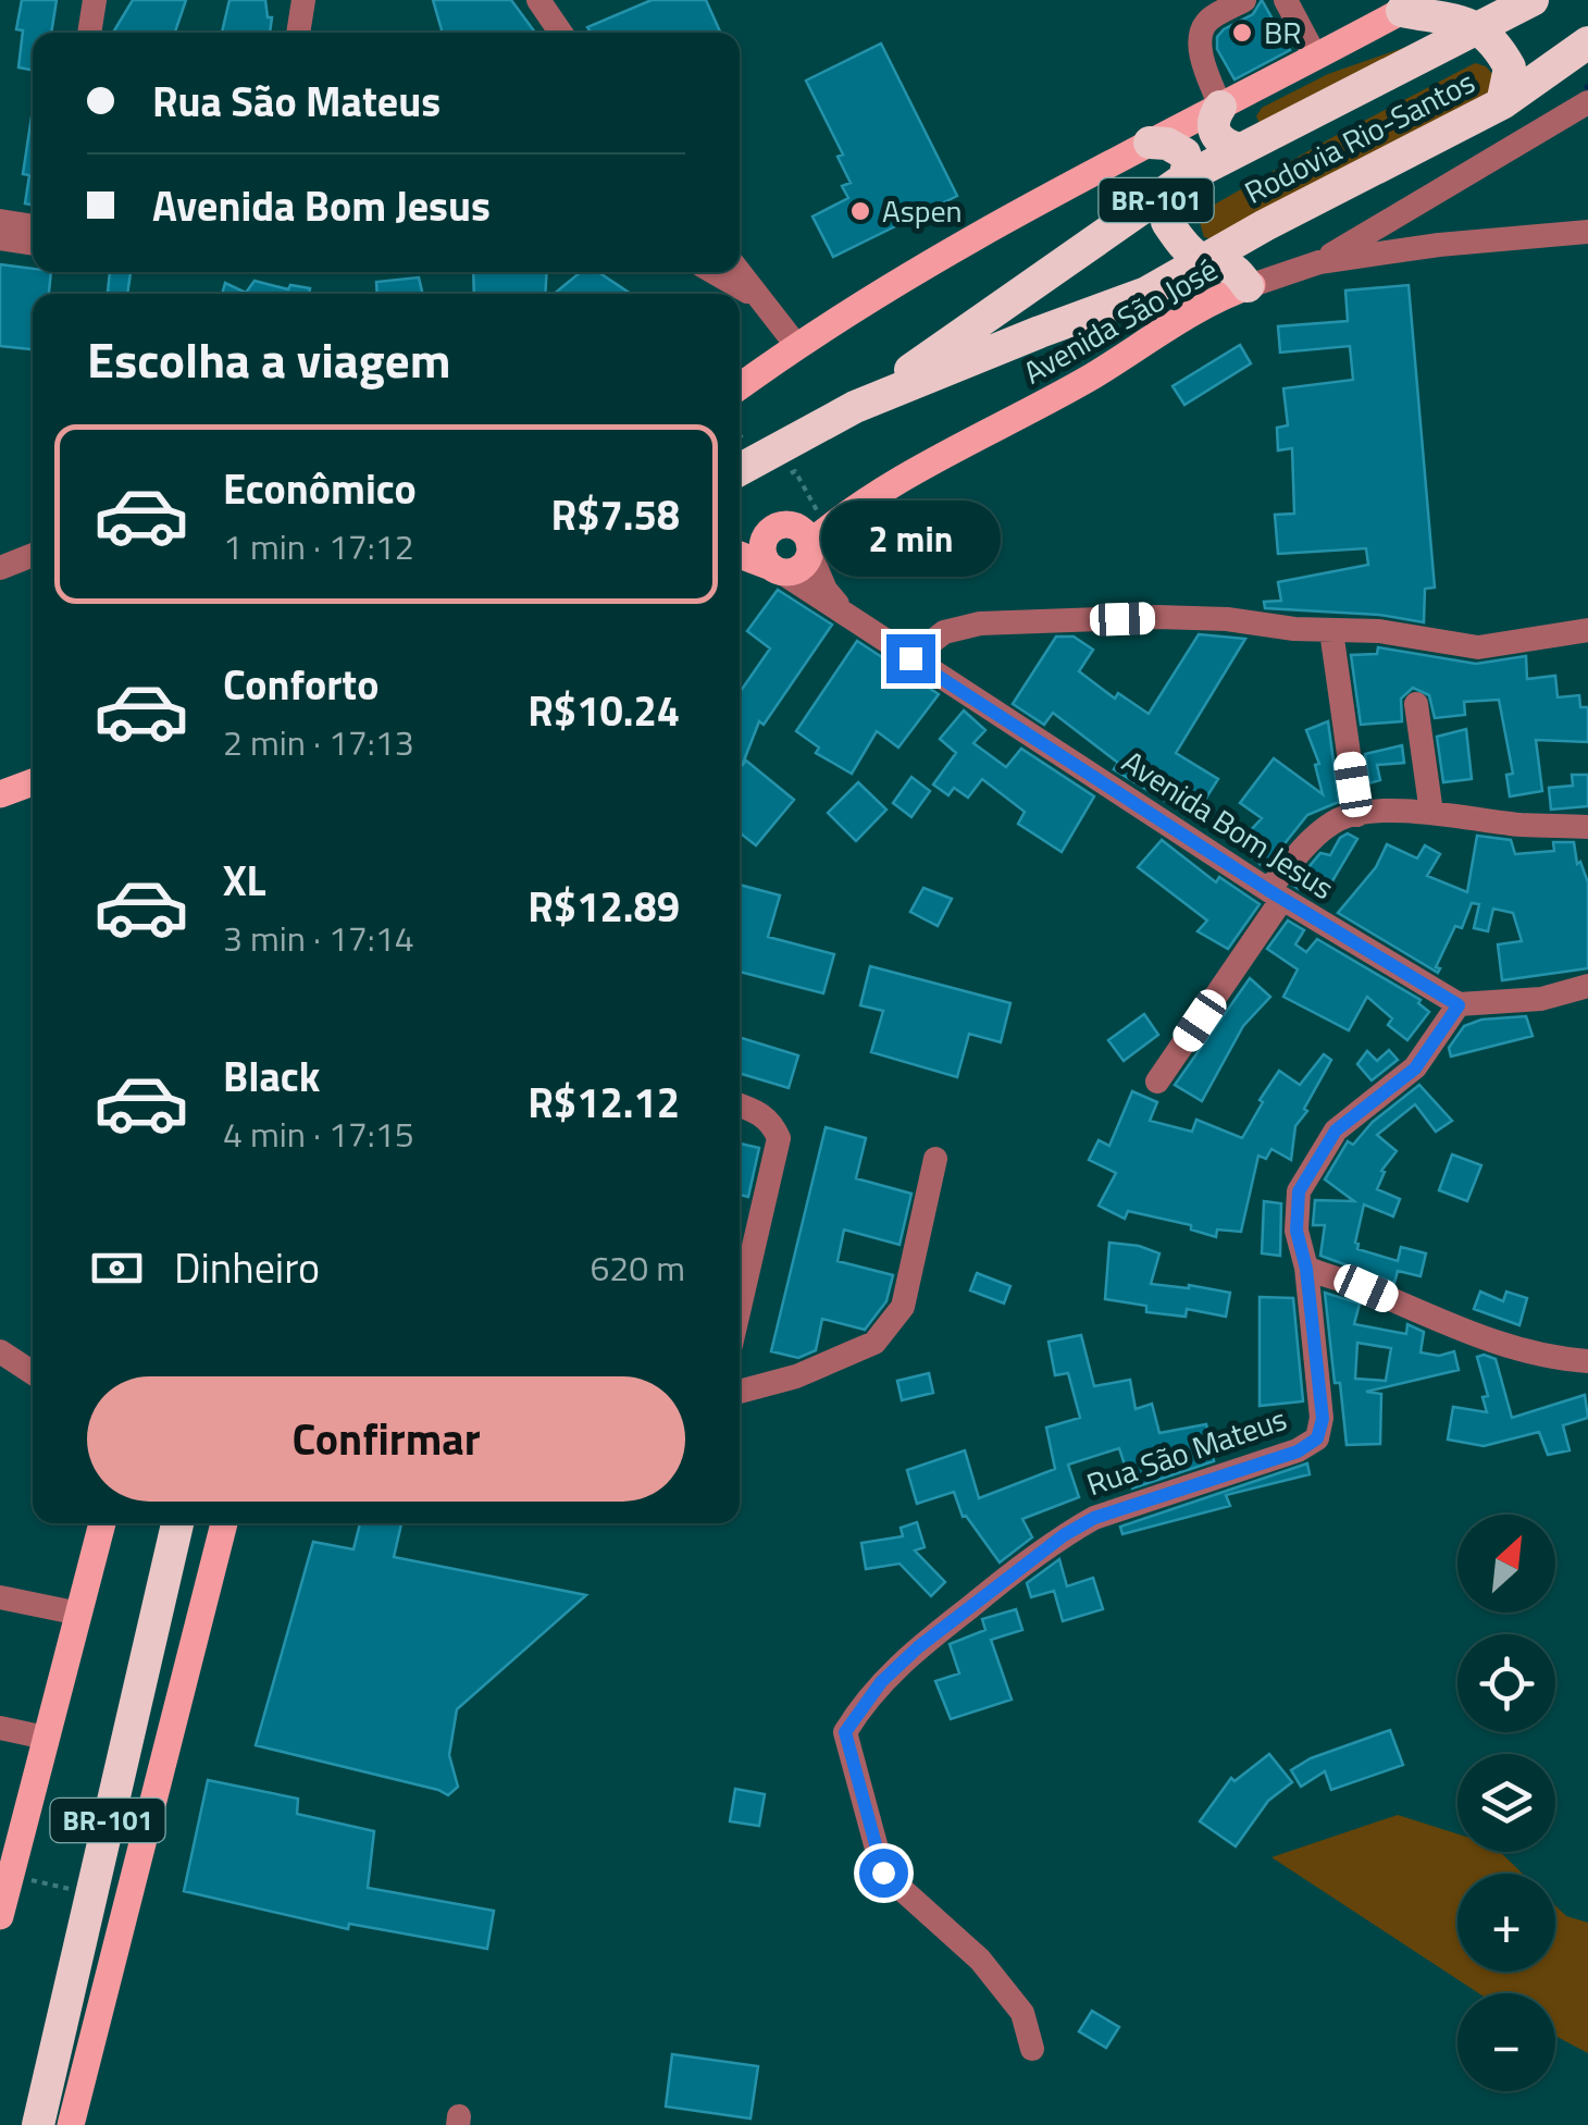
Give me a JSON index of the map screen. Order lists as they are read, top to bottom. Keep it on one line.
{"streets":{"highway":["Rodovia Rio-Santos","BR-101"],"main road":["Avenida São José"],"street":["Avenida Bom Jesus","Rua São Mateus"]},"crossings":[["Avenida São José","Avenida Bom Jesus"],["Avenida Bom Jesus","Rua São Mateus"]],"places":["BR","Aspen"],"north":"top right","page":{"banner":["Rua São Mateus","Avenida Bom Jesus"],"heading":"Escolha a viagem","list":[{"name":"Econômico","note":"1 min · 17:12","value":"R$7.58"},{"name":"Conforto","note":"2 min · 17:13","value":"R$10.24"},{"name":"XL","note":"3 min · 17:14","value":"R$12.89"},{"name":"Black","note":"4 min · 17:15","value":"R$12.12"}],"bubble":"2 min","pay":["Dinheiro","620 m"],"buttons":"Confirmar","map_buttons":["+","−"]}}
